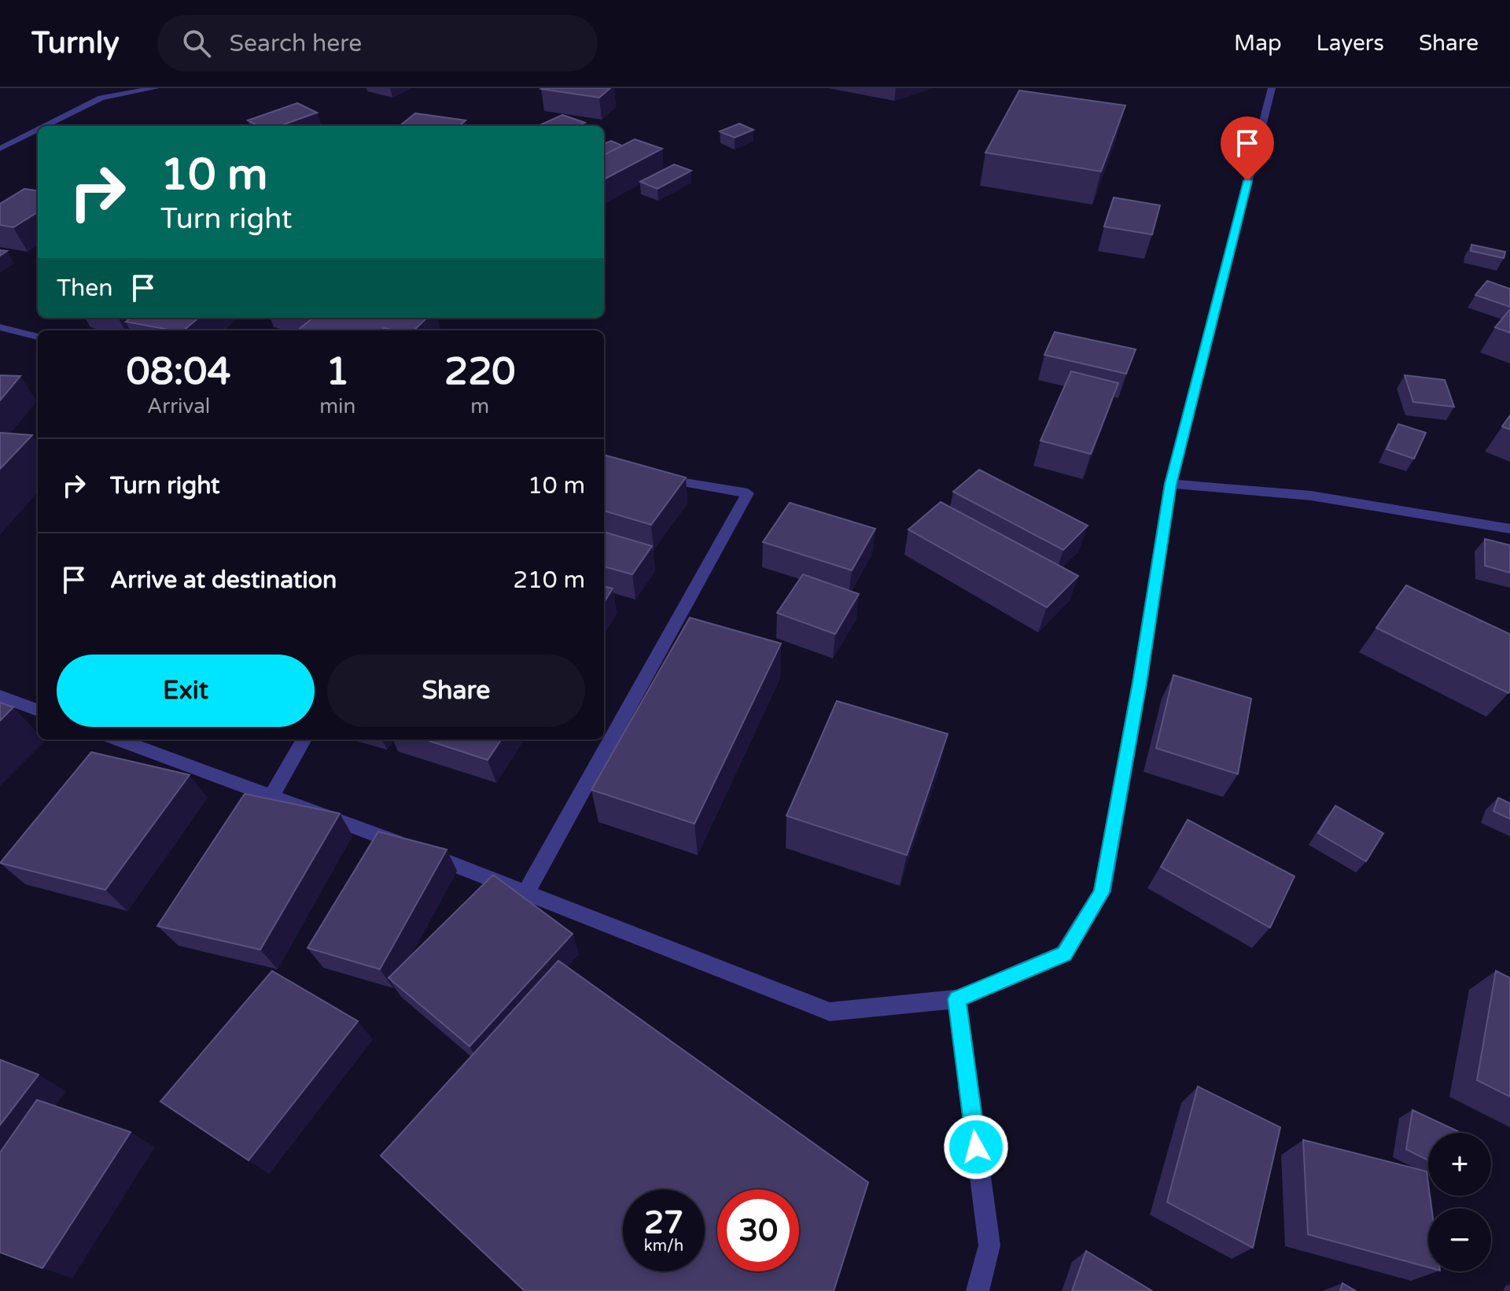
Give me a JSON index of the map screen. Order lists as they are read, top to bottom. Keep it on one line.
{"page":{"header":"Turnly","search":"Search here","nav":["Map","Layers","Share"],"turn":["10 m","Turn right"],"then":"Then","eta":["08:04","Arrival","1","min","220","m"],"list":[{"name":"Turn right","value":"10 m"},{"name":"Arrive at destination","value":"210 m"}],"buttons":["Exit","Share"],"map_buttons":["+","−"],"speed":"27 km/h","limit":"30"}}
